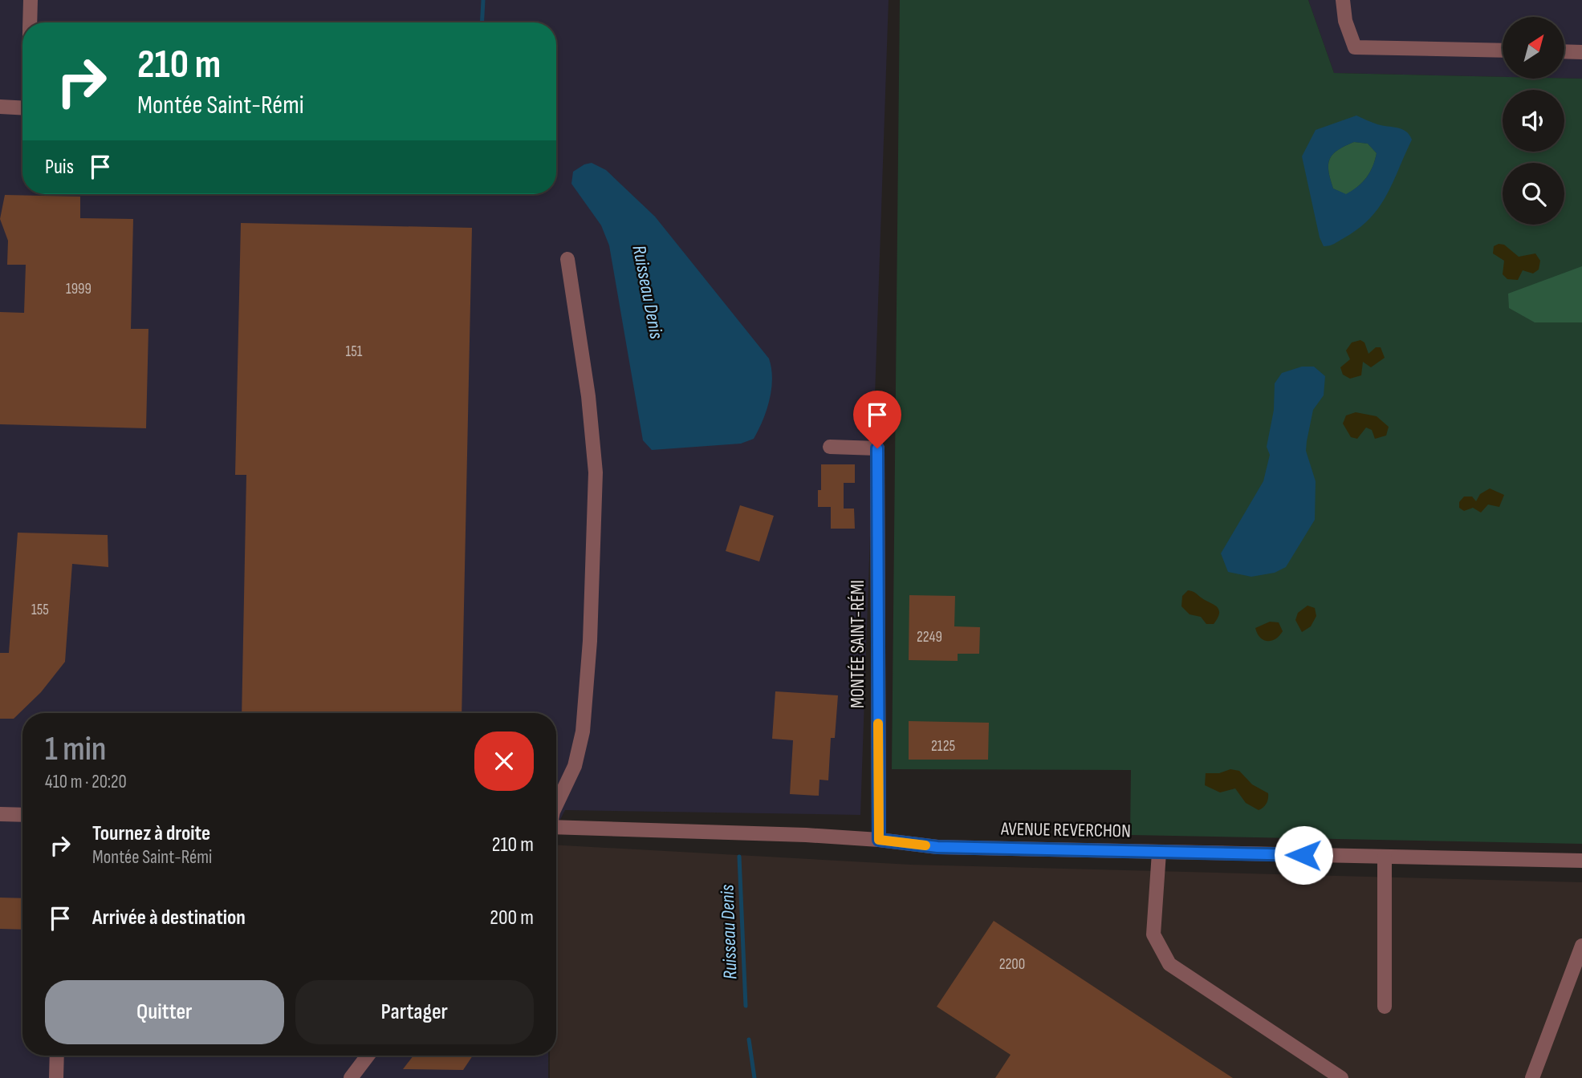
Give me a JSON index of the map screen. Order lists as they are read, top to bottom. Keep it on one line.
{"streets":{"street":["MONTÉE SAINT-RÉMI","AVENUE REVERCHON"]},"crossings":[["MONTÉE SAINT-RÉMI","AVENUE REVERCHON"]],"water":["Ruisseau Denis"],"house_numbers":["1999","151","155","2249","2125","2200"],"north":"top right","page":{"turn":["210 m","Montée Saint-Rémi"],"then":"Puis","heading":["1 min","410 m · 20:20"],"list":[{"name":"Tournez à droite","note":"Montée Saint-Rémi","value":"210 m"},{"name":"Arrivée à destination","value":"200 m"}],"buttons":["Quitter","Partager"]}}
